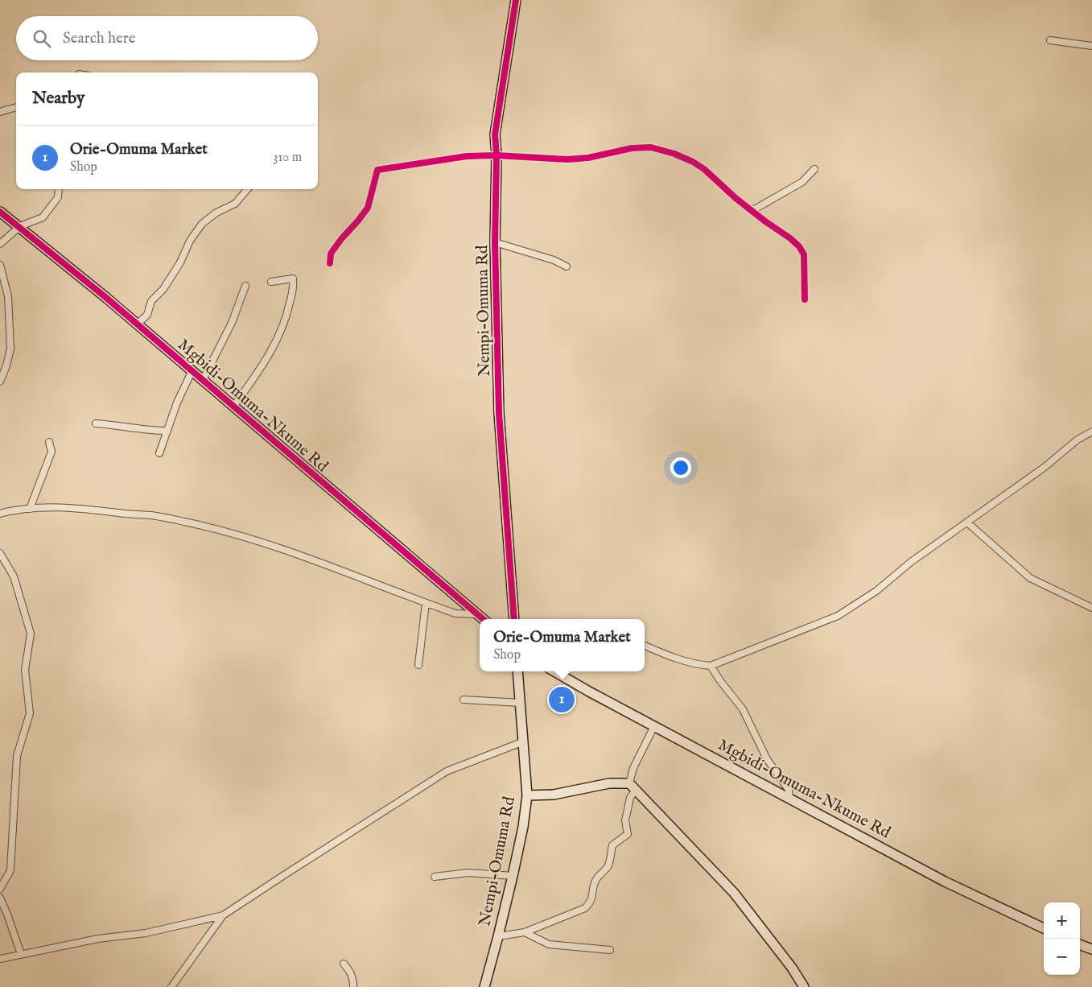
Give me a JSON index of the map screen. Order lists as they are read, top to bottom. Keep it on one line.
{"streets":{"street":["Nempi-Omuma Rd","Mgbidi-Omuma-Nkume Rd"]},"page":{"search":"Search here","heading":"Nearby","list":[{"mark":"1","name":"Orie-Omuma Market","note":"Shop","value":"310 m"}],"popup":["Orie-Omuma Market","Shop"],"pins":"1","map_buttons":["+","−"]}}
